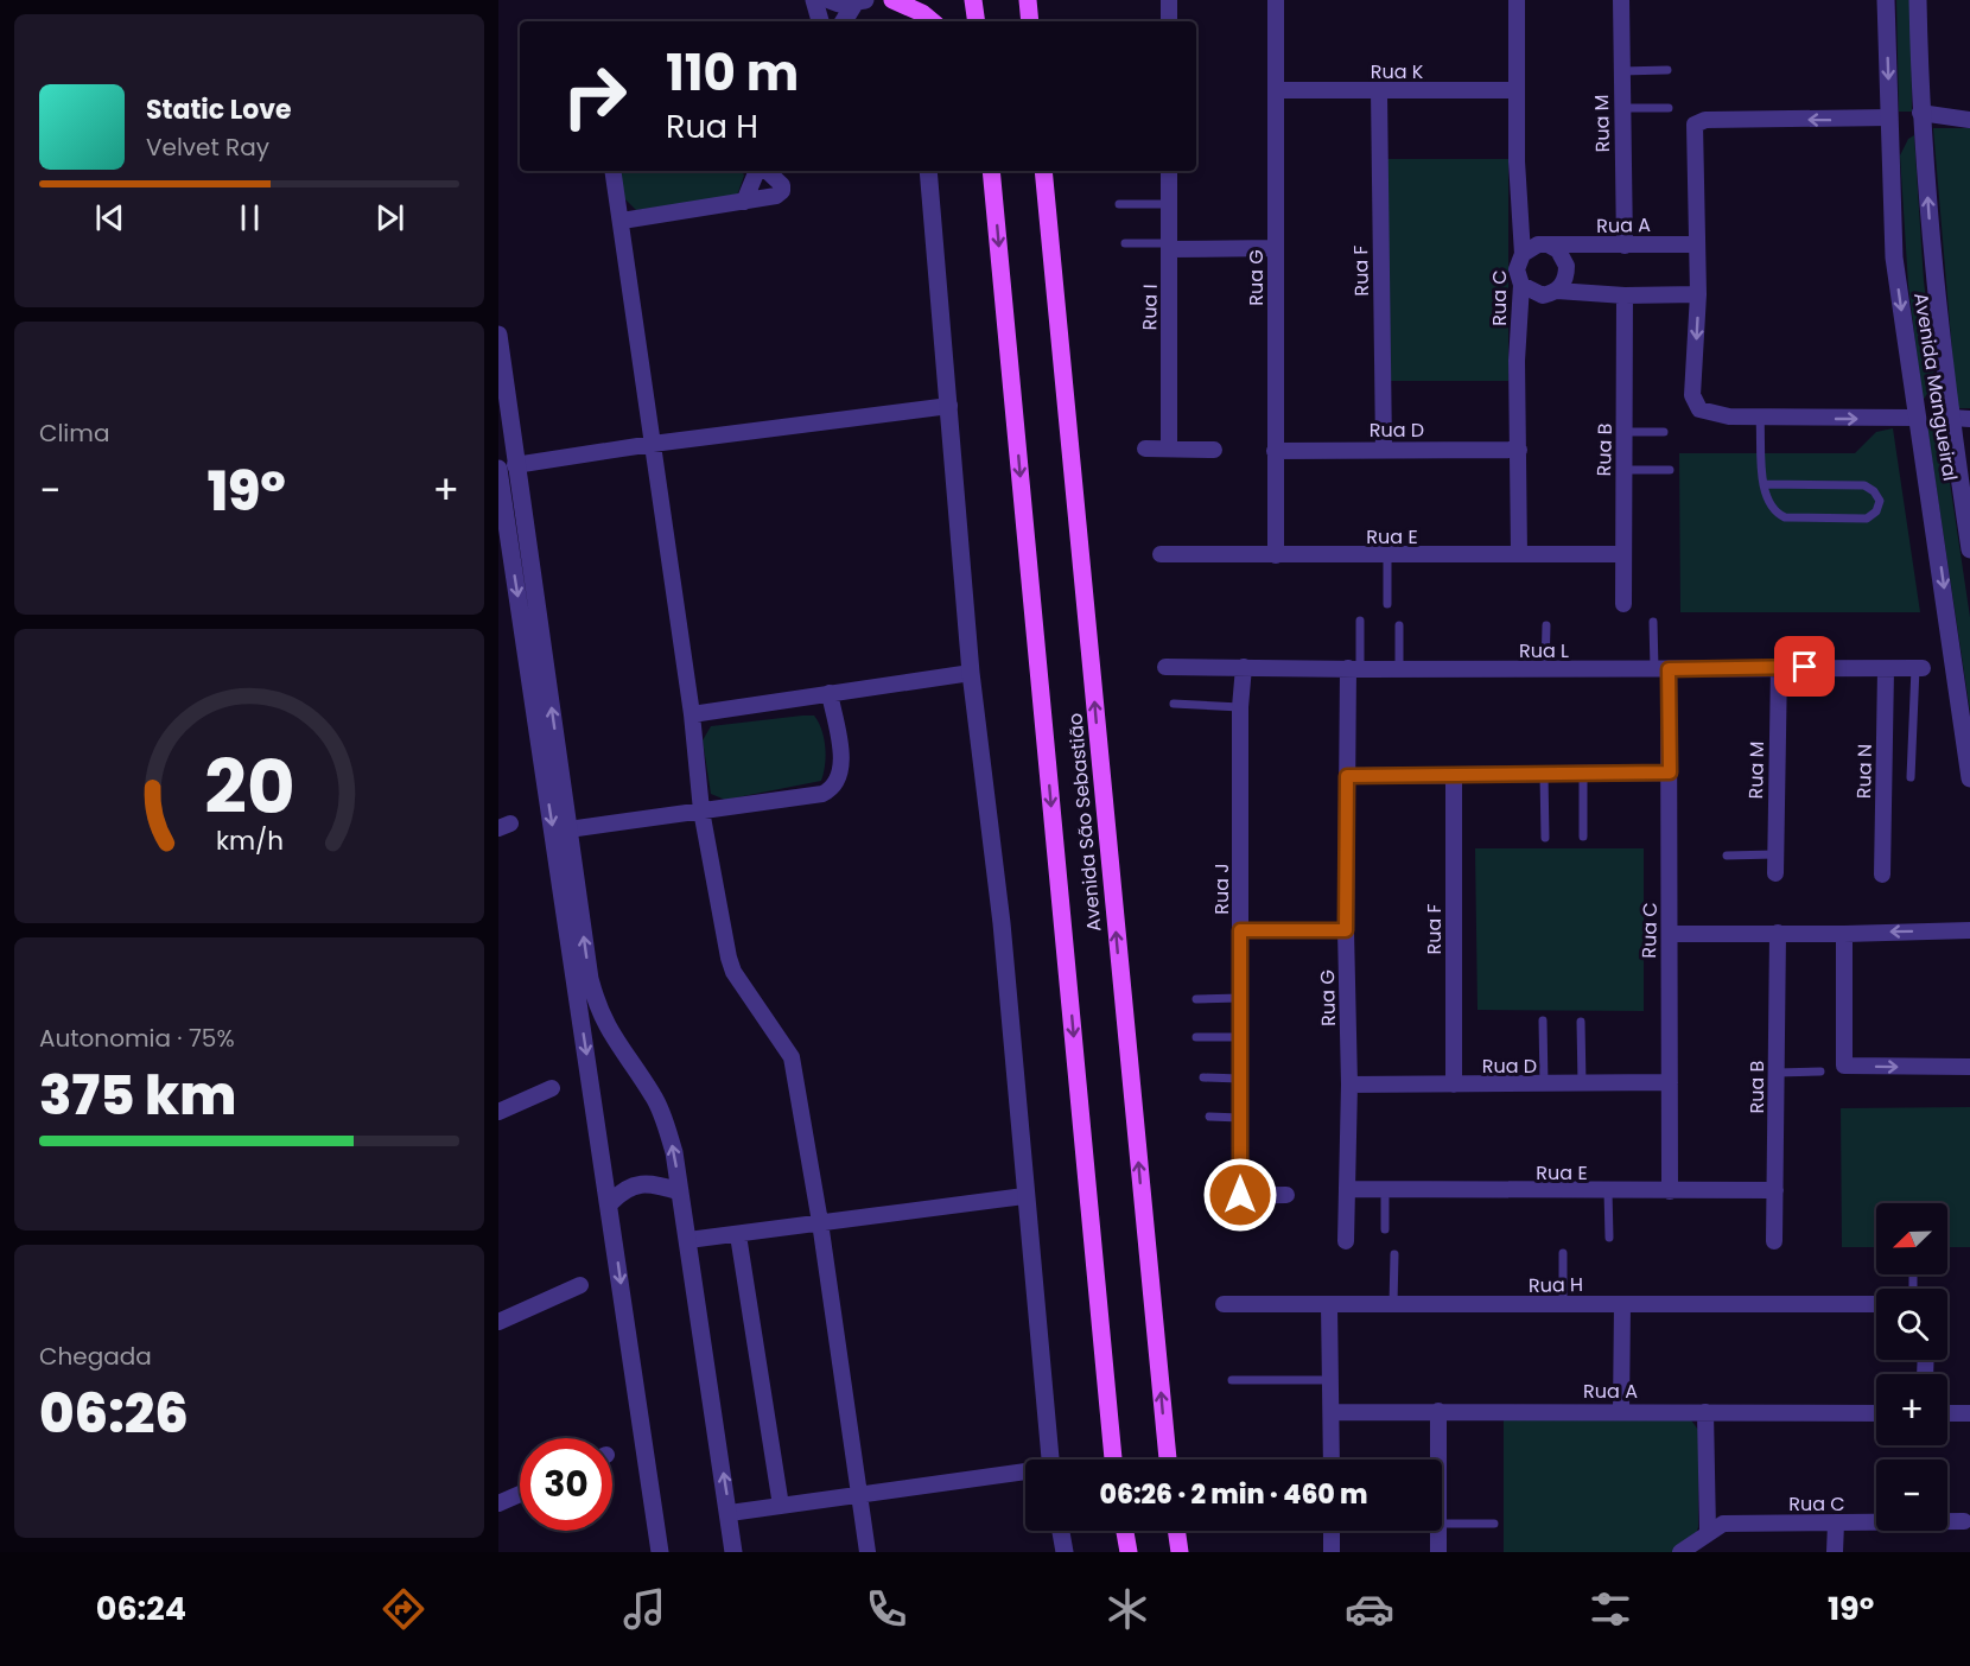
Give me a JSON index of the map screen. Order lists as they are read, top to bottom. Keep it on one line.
{"streets":{"main road":["Avenida São Sebastião"],"street":["Rua K","Rua M","Rua A","Rua F","Rua G","Rua C","Rua I","Avenida Mangueiral","Rua D","Rua B","Rua E","Rua L","Rua N","Rua J","Rua H"]},"crossings":[["Rua K","Rua F"],["Rua K","Rua G"],["Rua K","Rua C"],["Rua M","Rua A"],["Rua M","Rua L"],["Rua A","Rua C"],["Rua F","Rua D"],["Rua G","Rua D"],["Rua G","Rua E"],["Rua G","Rua L"],["Rua C","Rua D"],["Rua C","Rua E"],["Rua C","Rua L"],["Rua B","Rua E"],["Rua L","Rua N"],["Rua L","Rua J"]],"north":"bottom left","page":{"turn":["110 m","Rua H"],"song":["Static Love","Velvet Ray"],"tile":["Clima",["Autonomia · 75%","375 km"],["Chegada","06:26"]],"heat":["−","19°","+"],"map_buttons":["+","−"],"limit":"30","trip":"06:26 · 2 min · 460 m","tabs":["06:24","19°"],"gauge":["20","km/h"]}}
